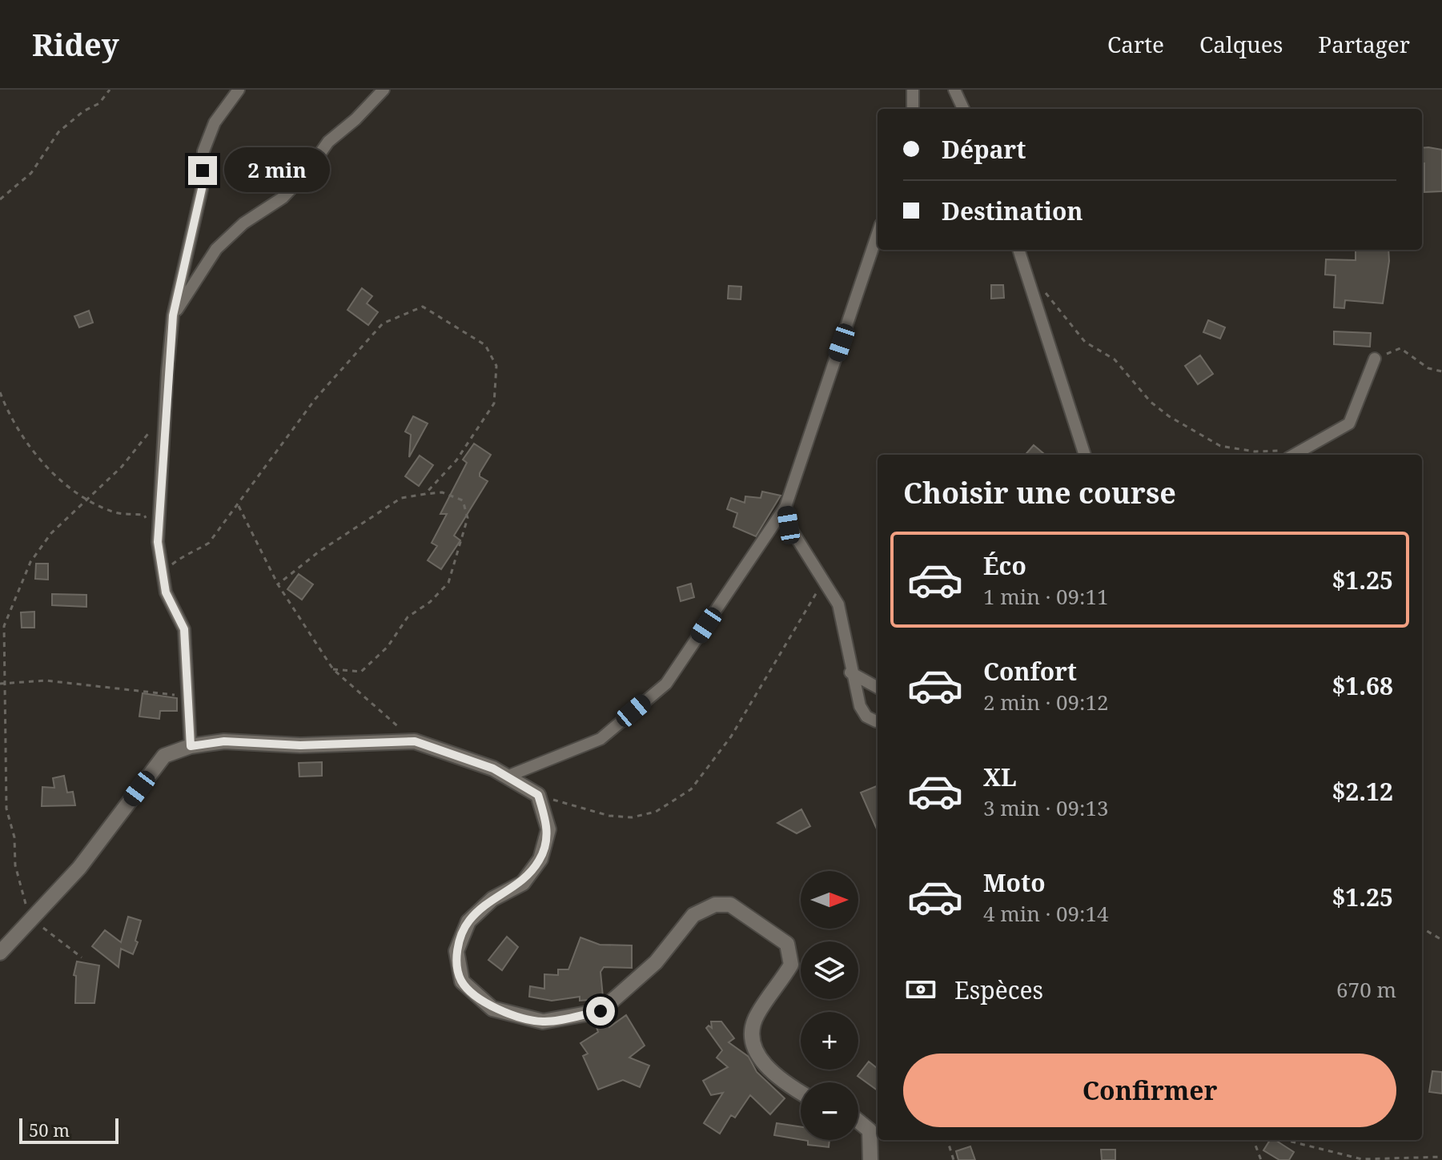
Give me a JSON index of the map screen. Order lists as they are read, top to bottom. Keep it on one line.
{"scale_bar":"50 m","north":"right","page":{"header":"Ridey","nav":["Carte","Calques","Partager"],"banner":["Départ","Destination"],"bubble":"2 min","heading":"Choisir une course","list":[{"name":"Éco","note":"1 min · 09:11","value":"$1.25"},{"name":"Confort","note":"2 min · 09:12","value":"$1.68"},{"name":"XL","note":"3 min · 09:13","value":"$2.12"},{"name":"Moto","note":"4 min · 09:14","value":"$1.25"}],"map_buttons":["+","−"],"pay":["Espèces","670 m"],"buttons":"Confirmer","scale":"50 m"}}
